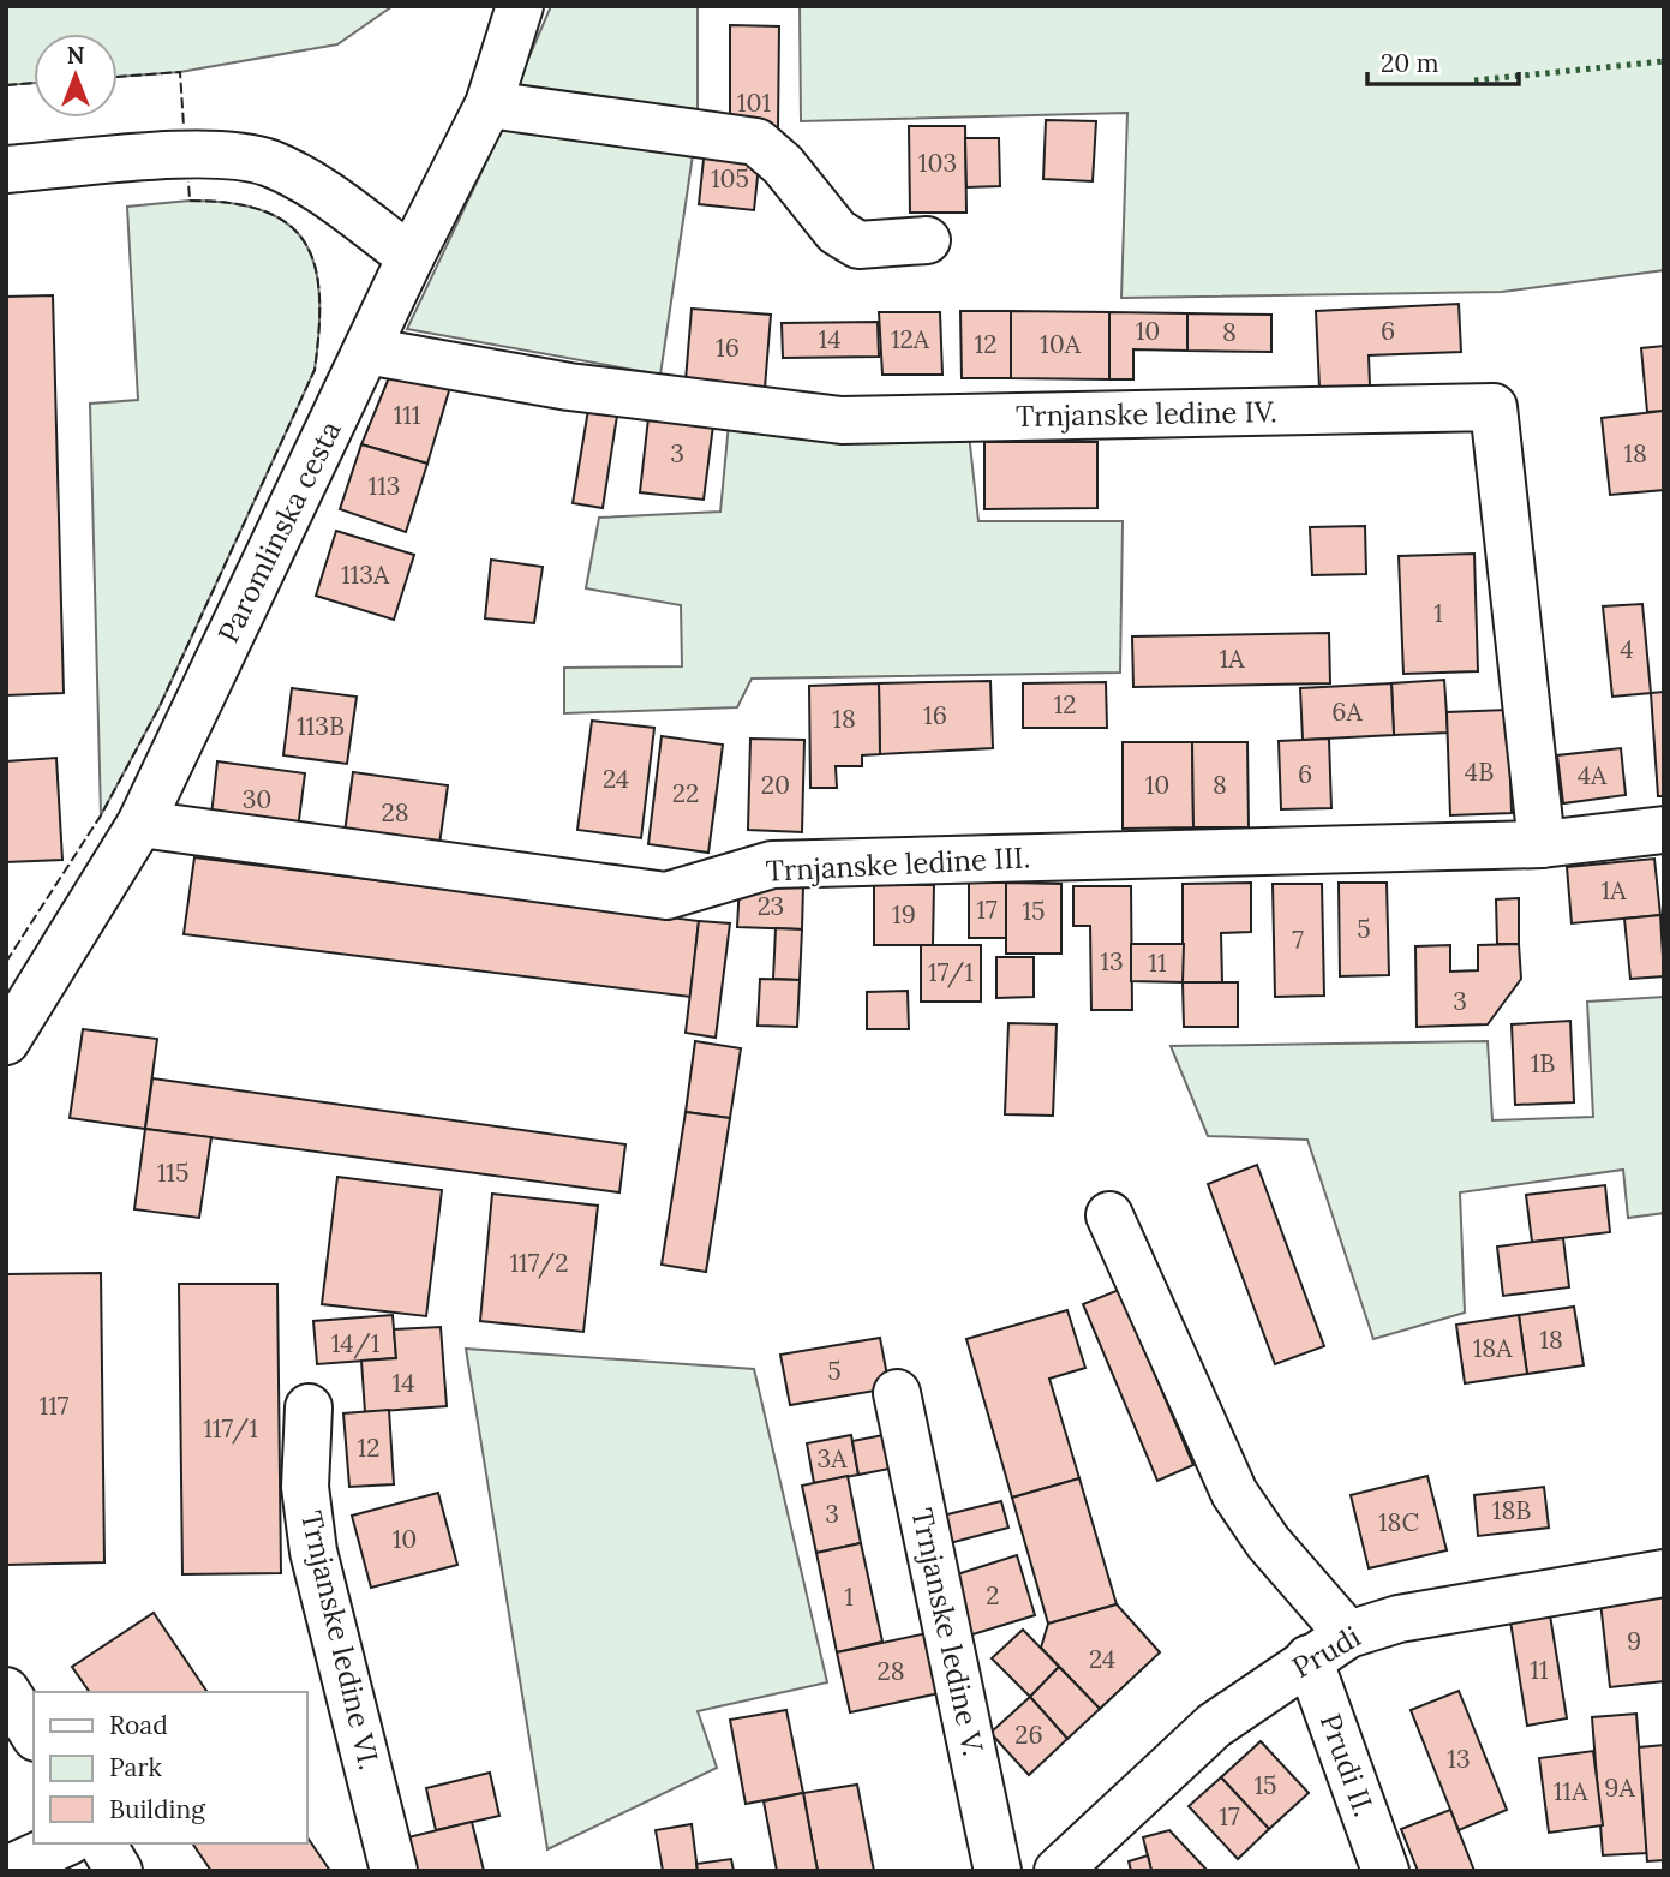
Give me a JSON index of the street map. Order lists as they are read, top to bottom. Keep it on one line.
{"streets":{"street":["Trnjanske ledine IV.","Paromlinska cesta","Trnjanske ledine III.","Trnjanske ledine V.","Trnjanske ledine VI.","Prudi","Prudi II."]},"crossings":[["Trnjanske ledine IV.","Paromlinska cesta"],["Trnjanske ledine IV.","Trnjanske ledine III."],["Paromlinska cesta","Trnjanske ledine III."],["Prudi","Prudi II."]],"house_numbers":["101","103","105","10","6","8","14","12A","12","10A","16","111","3","18","113","113A","1","4","1A","12","6A","16","18","113B","4B","6","4A","24","20","10","8","22","30","28","1A","23","17","15","19","5","7","13","11","17/1","3","1B","115","117/2","18","14/1","18A","5","14","117","117/1","12","3A","18B","3","18C","10","2","1","9","24","11","28","26","13","15","9A","11A","17"],"legend":["Road","Park","Building"],"scale_bar":"20 m","north":"top"}
